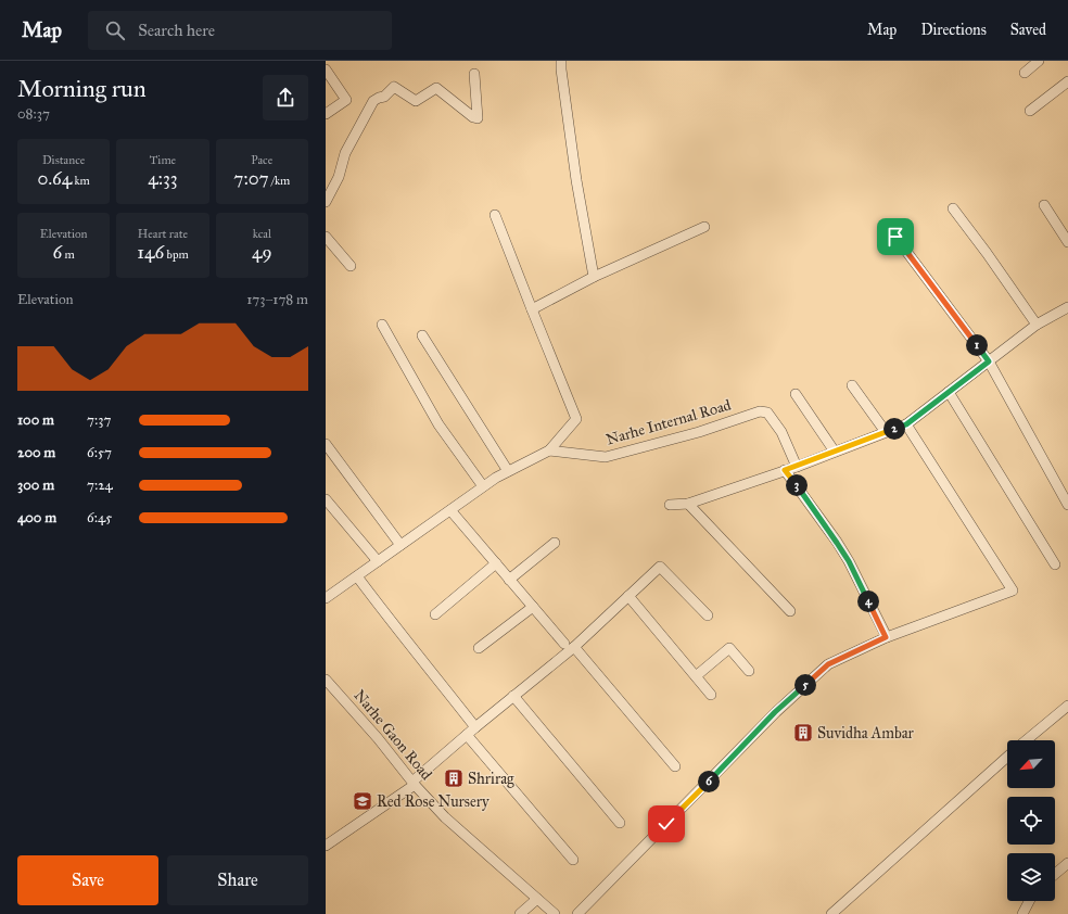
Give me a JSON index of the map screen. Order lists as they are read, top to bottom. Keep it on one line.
{"streets":{"street":["Narhe Internal Road","Narhe Gaon Road"]},"places":{"building":["Suvidha Ambar","Shrirag"],"school or university":["Red Rose Nursery"]},"north":"bottom left","page":{"header":"Map","search":"Search here","nav":["Map","Directions","Saved"],"heading":["Morning run","08:37"],"stats":[["Distance","0.64 km"],["Time","4:33"],["Pace","7:07 /km"],["Elevation","6 m"],["Heart rate","146 bpm"],["kcal","49"]],"chart":["Elevation","173–178 m"],"pins":["1","2","3","4","5","6"],"list":[{"name":"100 m","note":"7:37"},{"name":"200 m","note":"6:57"},{"name":"300 m","note":"7:24"},{"name":"400 m","note":"6:45"}],"buttons":["Save","Share"]}}
